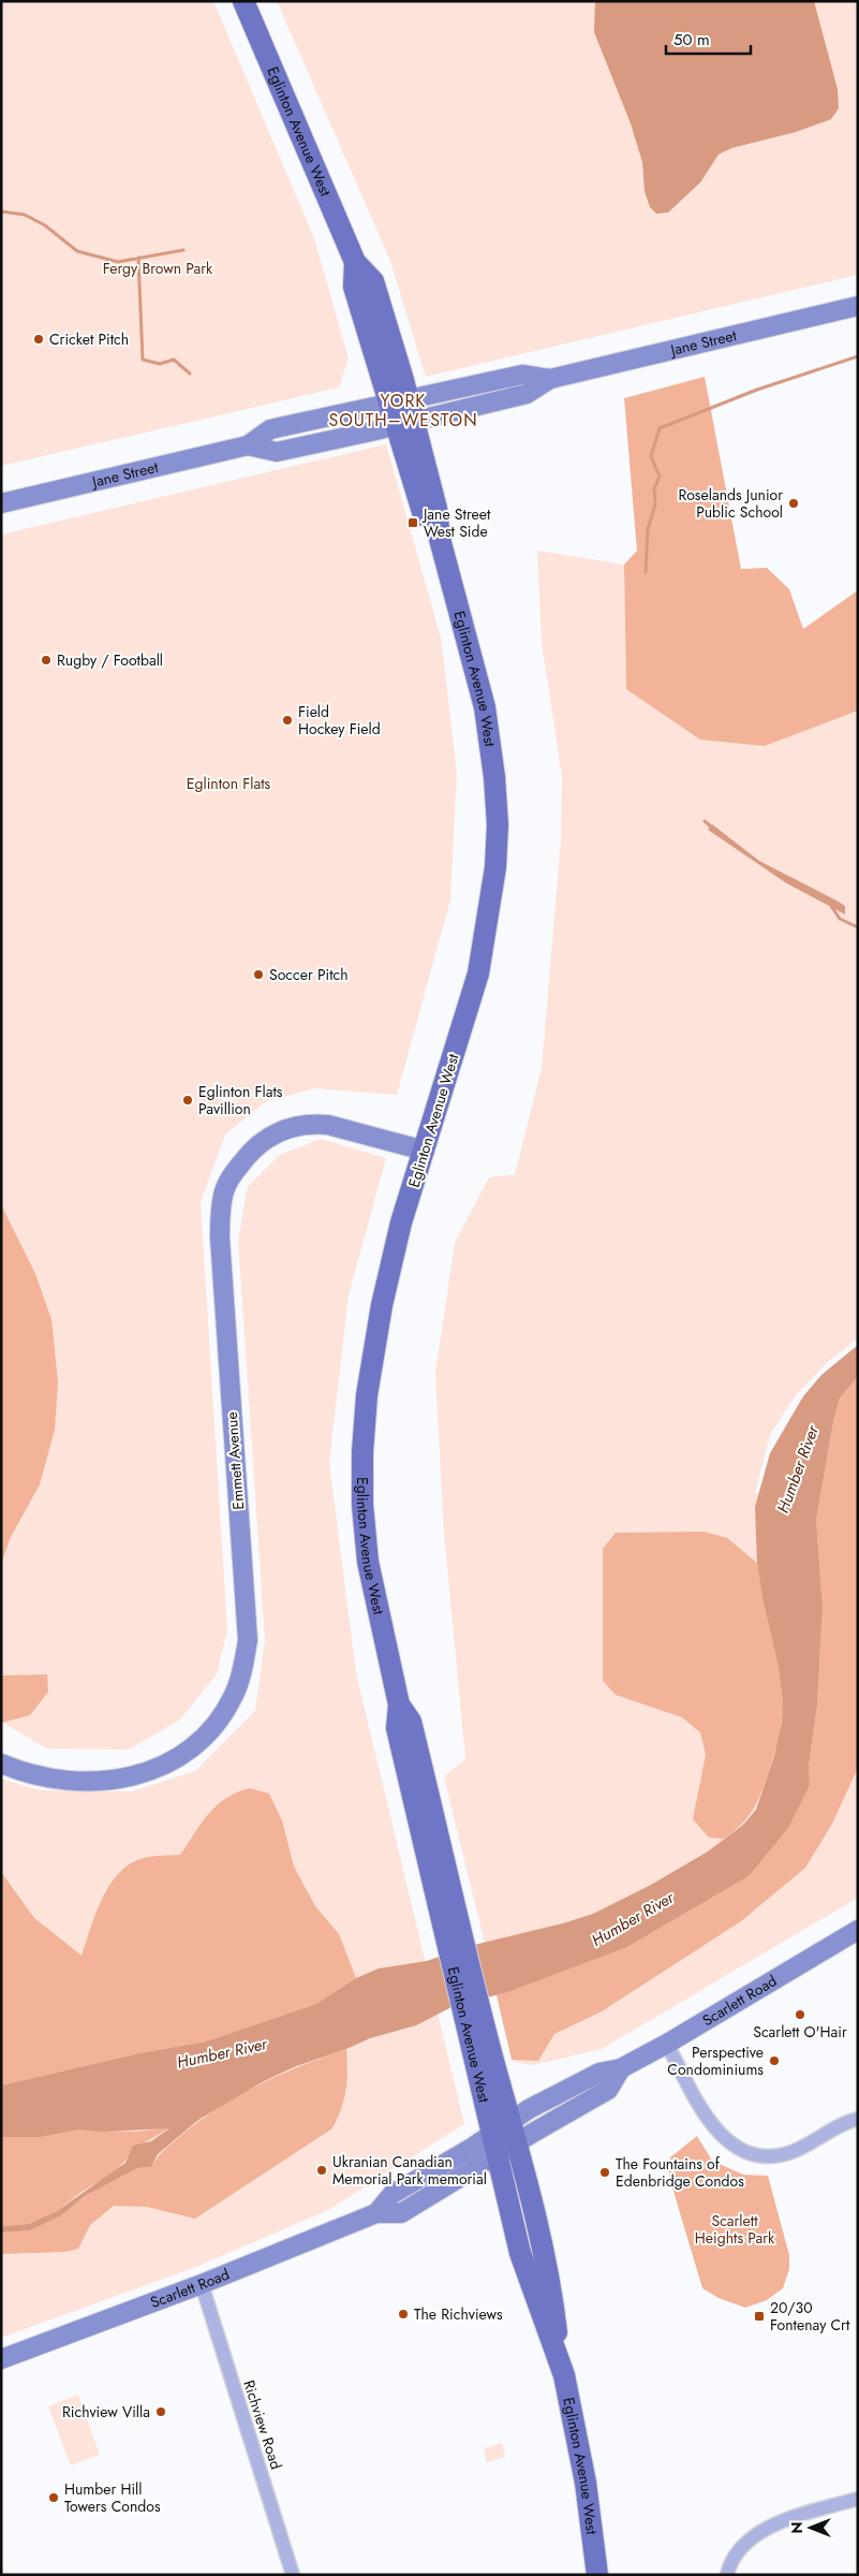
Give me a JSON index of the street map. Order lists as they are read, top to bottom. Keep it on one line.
{"streets":{"main road":["Eglinton Avenue West","Jane Street","Emmett Avenue","Scarlett Road"],"street":["Richview Road"]},"crossings":[["Eglinton Avenue West","Jane Street"],["Eglinton Avenue West","Emmett Avenue"],["Eglinton Avenue West","Scarlett Road"],["Scarlett Road","Richview Road"]],"districts":["YORK SOUTH–WESTON"],"water":["Humber River"],"parks":["Fergy Brown Park","Eglinton Flats","Scarlett Heights Park"],"places":{"other":["Cricket Pitch","Roselands Junior Public School","Rugby / Football","Field Hockey Field","Soccer Pitch","Eglinton Flats Pavillion","Scarlett O'Hair","Perspective Condominiums","Ukranian Canadian Memorial Park memorial","The Fountains of Edenbridge Condos","The Richviews","Richview Villa","Humber Hill Towers Condos"],"transit":["Jane Street West Side","20/30 Fontenay Crt"]},"scale_bar":"50 m","north":"left"}
